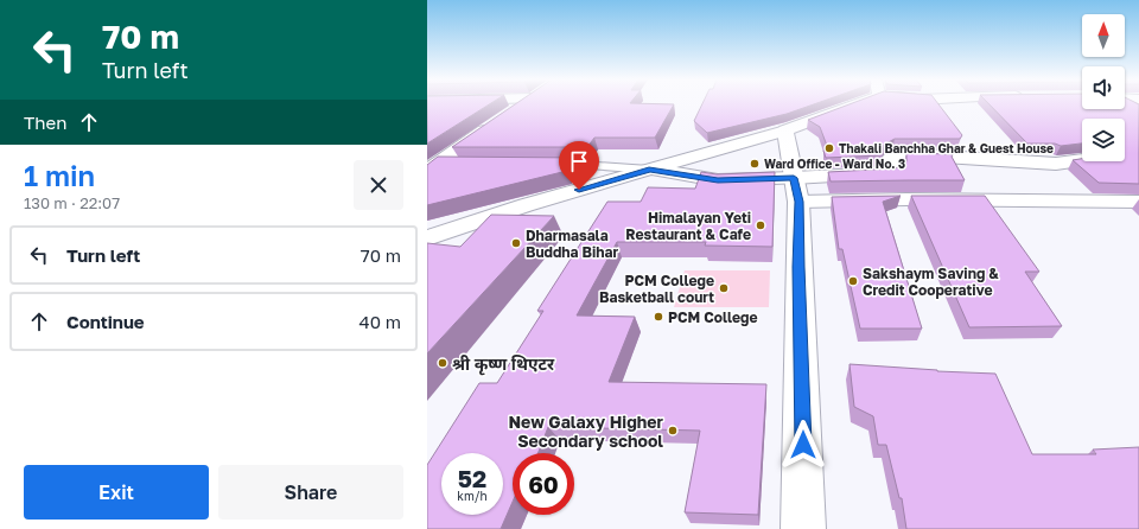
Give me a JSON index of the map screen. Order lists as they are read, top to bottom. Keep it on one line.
{"places":["Thakali Banchha Ghar & Guest House","Ward Office - Ward No. 3","Himalayan Yeti Restaurant & Cafe","Dharmasala Buddha Bihar","Sakshaym Saving & Credit Cooperative","PCM College Basketball court","PCM College","श्री कृष्ण थिएटर","New Galaxy Higher Secondary school"],"north":"top","page":{"turn":["70 m","Turn left"],"then":"Then","heading":["1 min","130 m · 22:07"],"list":[{"name":"Turn left","value":"70 m"},{"name":"Continue","value":"40 m"}],"speed":"52 km/h","limit":"60","buttons":["Exit","Share"]}}
